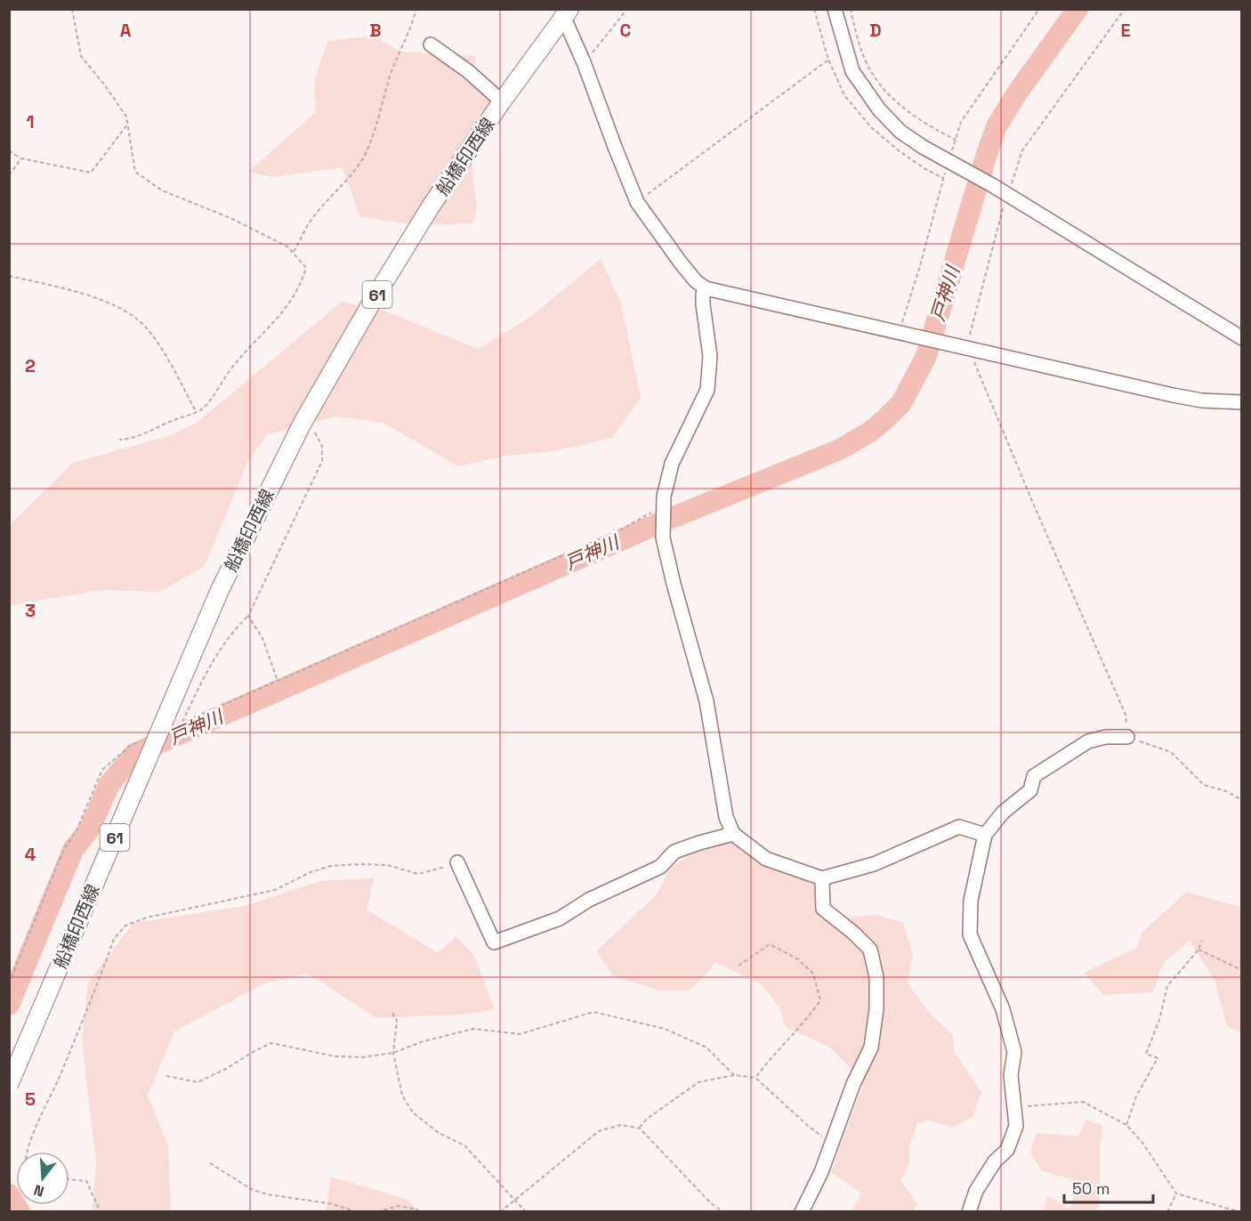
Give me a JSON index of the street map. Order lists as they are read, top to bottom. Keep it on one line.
{"streets":{"main road":["船橋印西線","61"]},"water":["戸神川"],"scale_bar":"50 m","north":"bottom","grid":{"columns":["A","B","C","D","E"],"rows":["1","2","3","4","5"]}}
